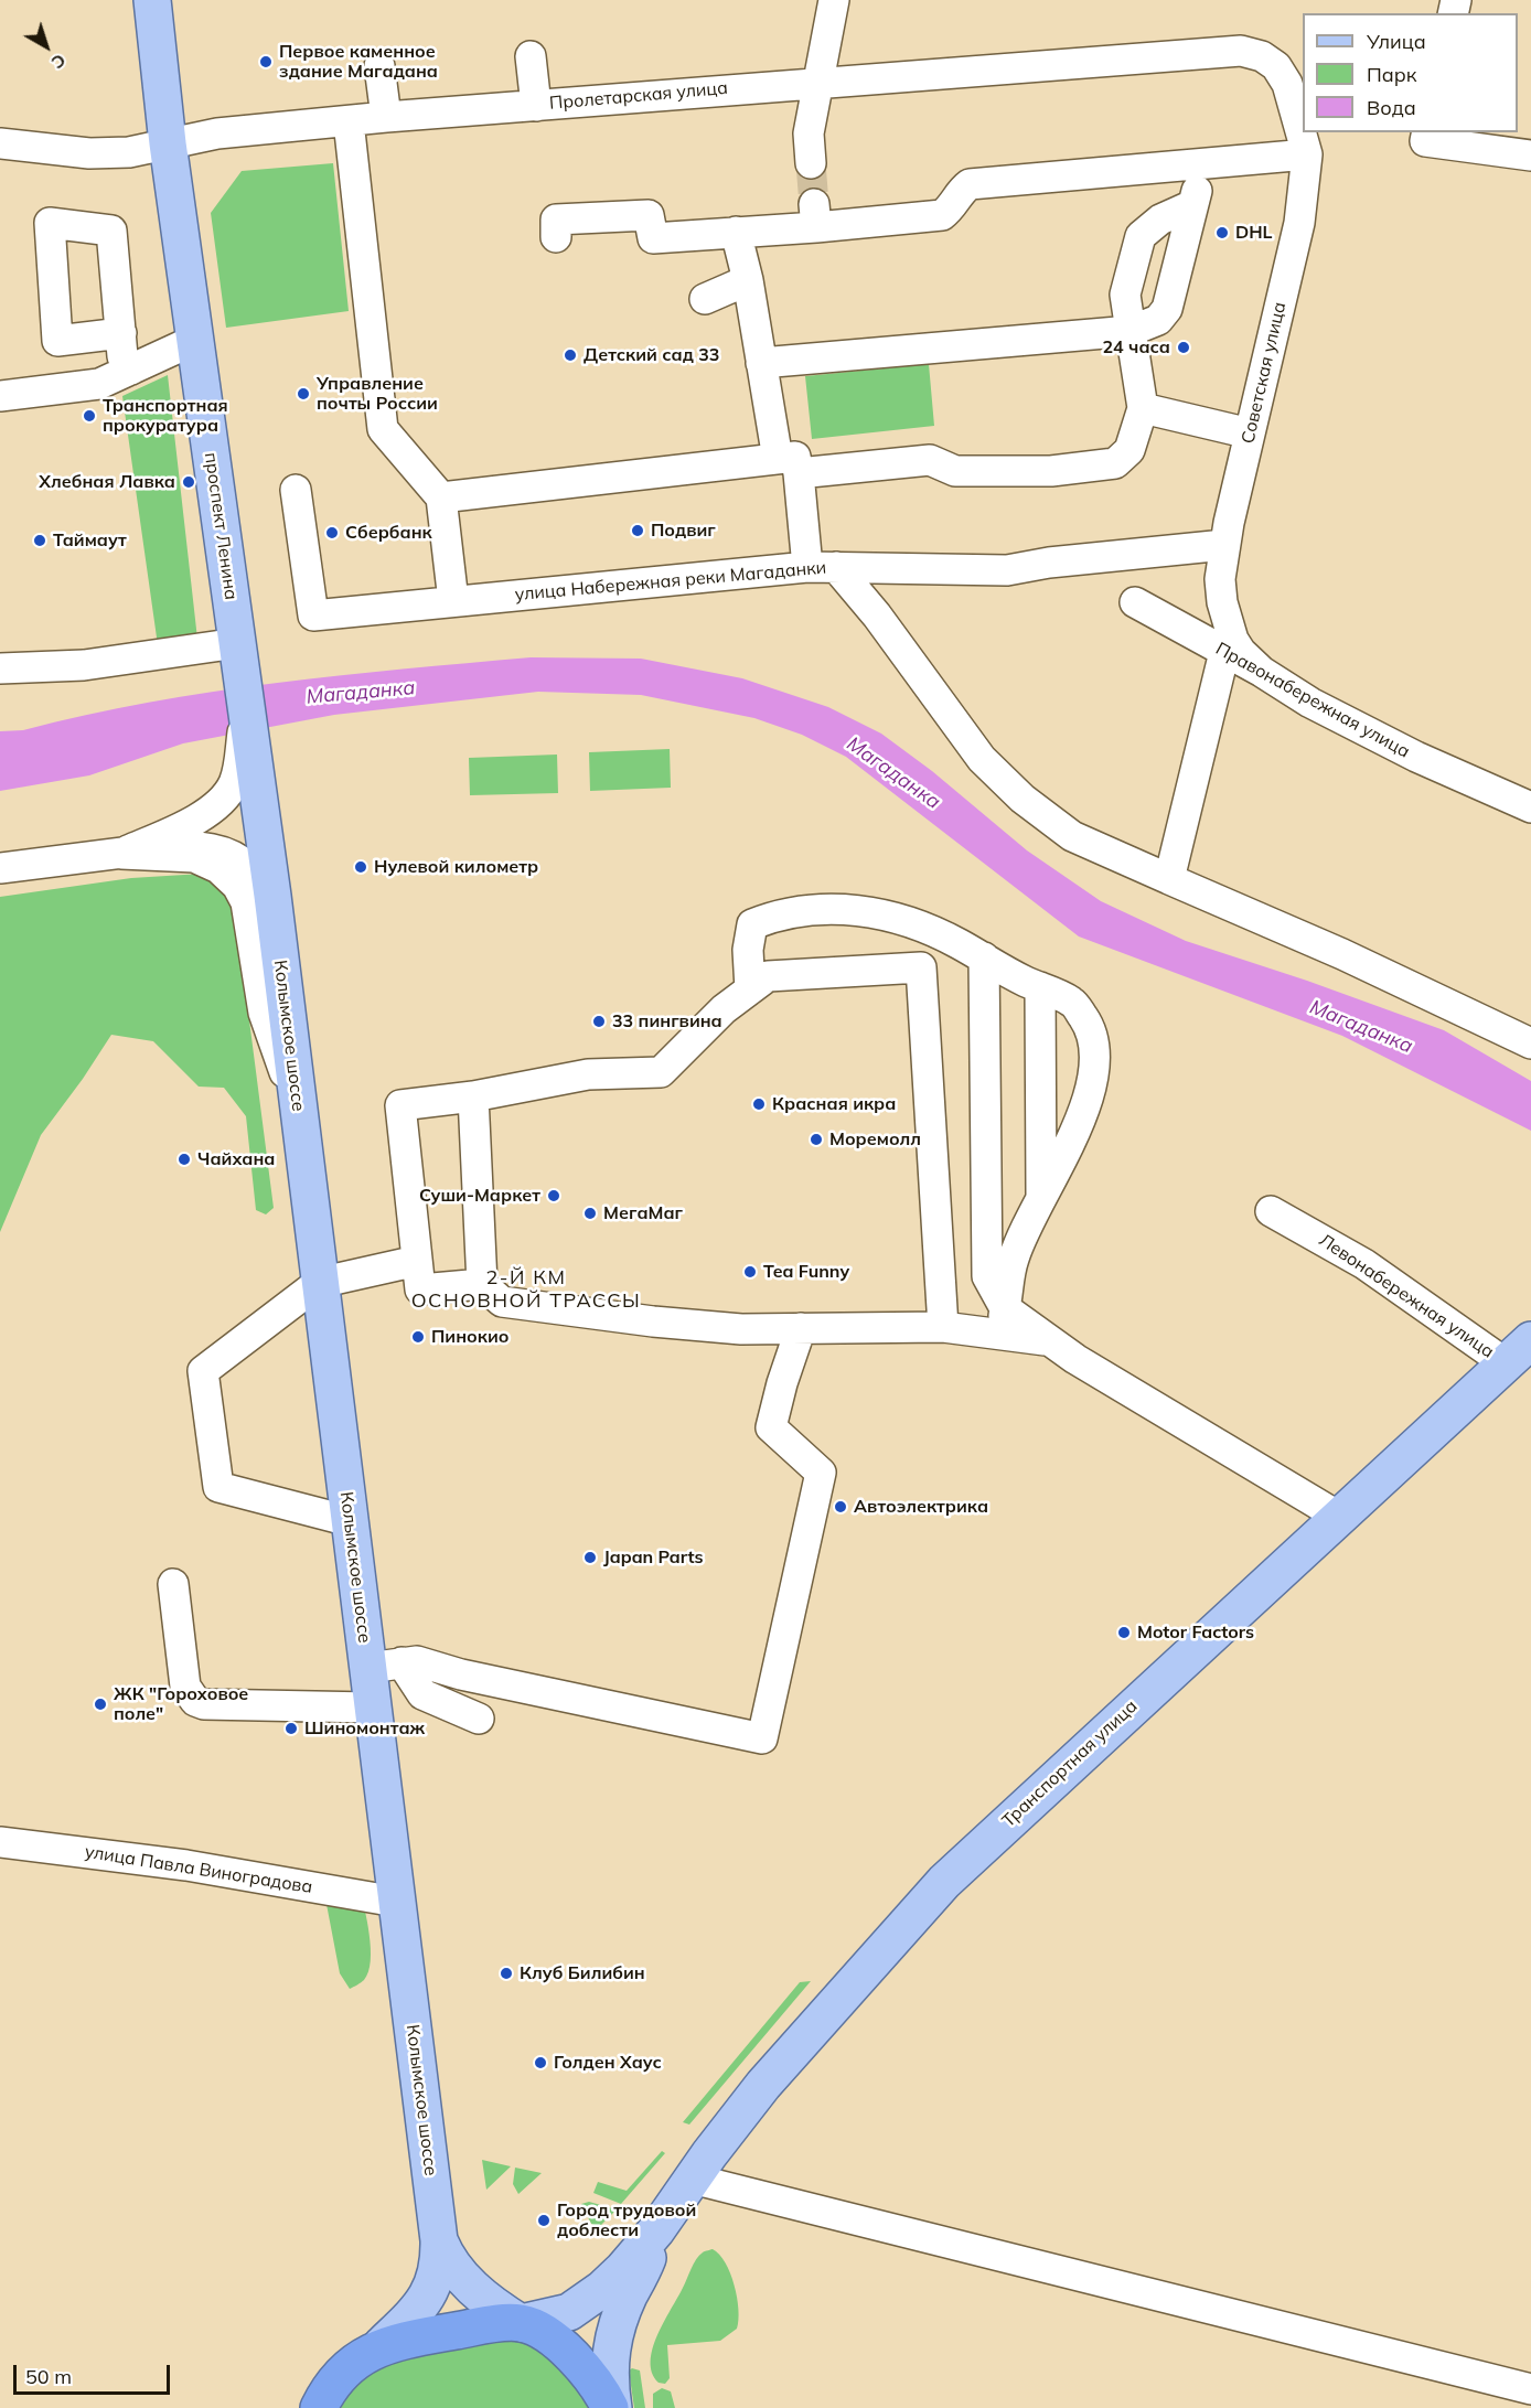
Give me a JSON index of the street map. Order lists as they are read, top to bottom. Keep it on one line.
{"streets":{"highway":["Колымское шоссе"],"main road":["проспект Ленина","Транспортная улица"],"street":["Пролетарская улица","Советская улица","улица Набережная реки Магаданки","Правонабережная улица","Левонабережная улица","улица Павла Виноградова"]},"crossings":[["Пролетарская улица","Советская улица"],["Пролетарская улица","проспект Ленина"],["Советская улица","улица Набережная реки Магаданки"],["Советская улица","Правонабережная улица"],["проспект Ленина","Колымское шоссе"],["Колымское шоссе","Транспортная улица"],["Колымское шоссе","улица Павла Виноградова"],["Левонабережная улица","Транспортная улица"]],"districts":["2-Й КМ ОСНОВНОЙ ТРАССЫ"],"water":["Магаданка"],"places":["Первое каменное здание Магадана","DHL","24 часа","Детский сад 33","Управление почты России","Транспортная прокуратура","Хлебная Лавка","Подвиг","Сбербанк","Таймаут","Нулевой километр","33 пингвина","Красная икра","Моремолл","Чайхана","Суши-Маркет","МегаМаг","Tea Funny","Пинокио","Автоэлектрика","Japan Parts","Motor Factors","ЖК \"Гороховое поле\"","Шиномонтаж","Клуб Билибин","Голден Хаус","Город трудовой доблести"],"legend":["Улица","Парк","Вода"],"scale_bar":"50 m","north":"bottom right"}
